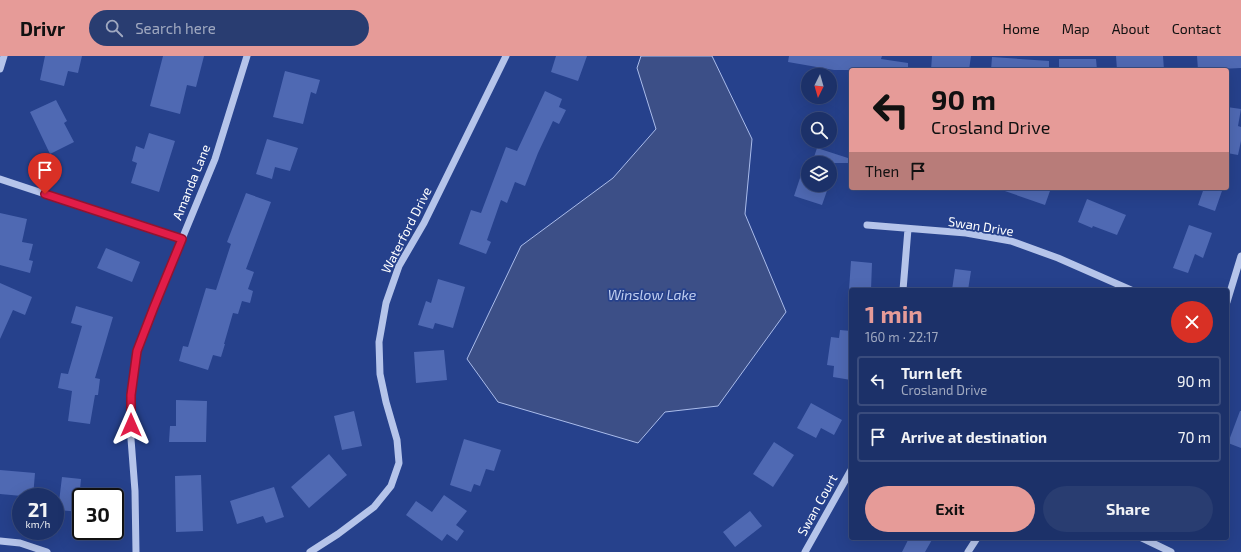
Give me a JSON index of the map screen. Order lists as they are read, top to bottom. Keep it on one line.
{"streets":{"street":["Amanda Lane","Swan Drive","Waterford Drive","Swan Court"]},"water":["Winslow Lake"],"north":"bottom","page":{"header":"Drivr","search":"Search here","nav":["Home","Map","About","Contact"],"turn":["90 m","Crosland Drive"],"then":"Then","heading":["1 min","160 m · 22:17"],"list":[{"name":"Turn left","note":"Crosland Drive","value":"90 m"},{"name":"Arrive at destination","value":"70 m"}],"buttons":["Exit","Share"],"speed":"21 km/h","limit":"30"}}
